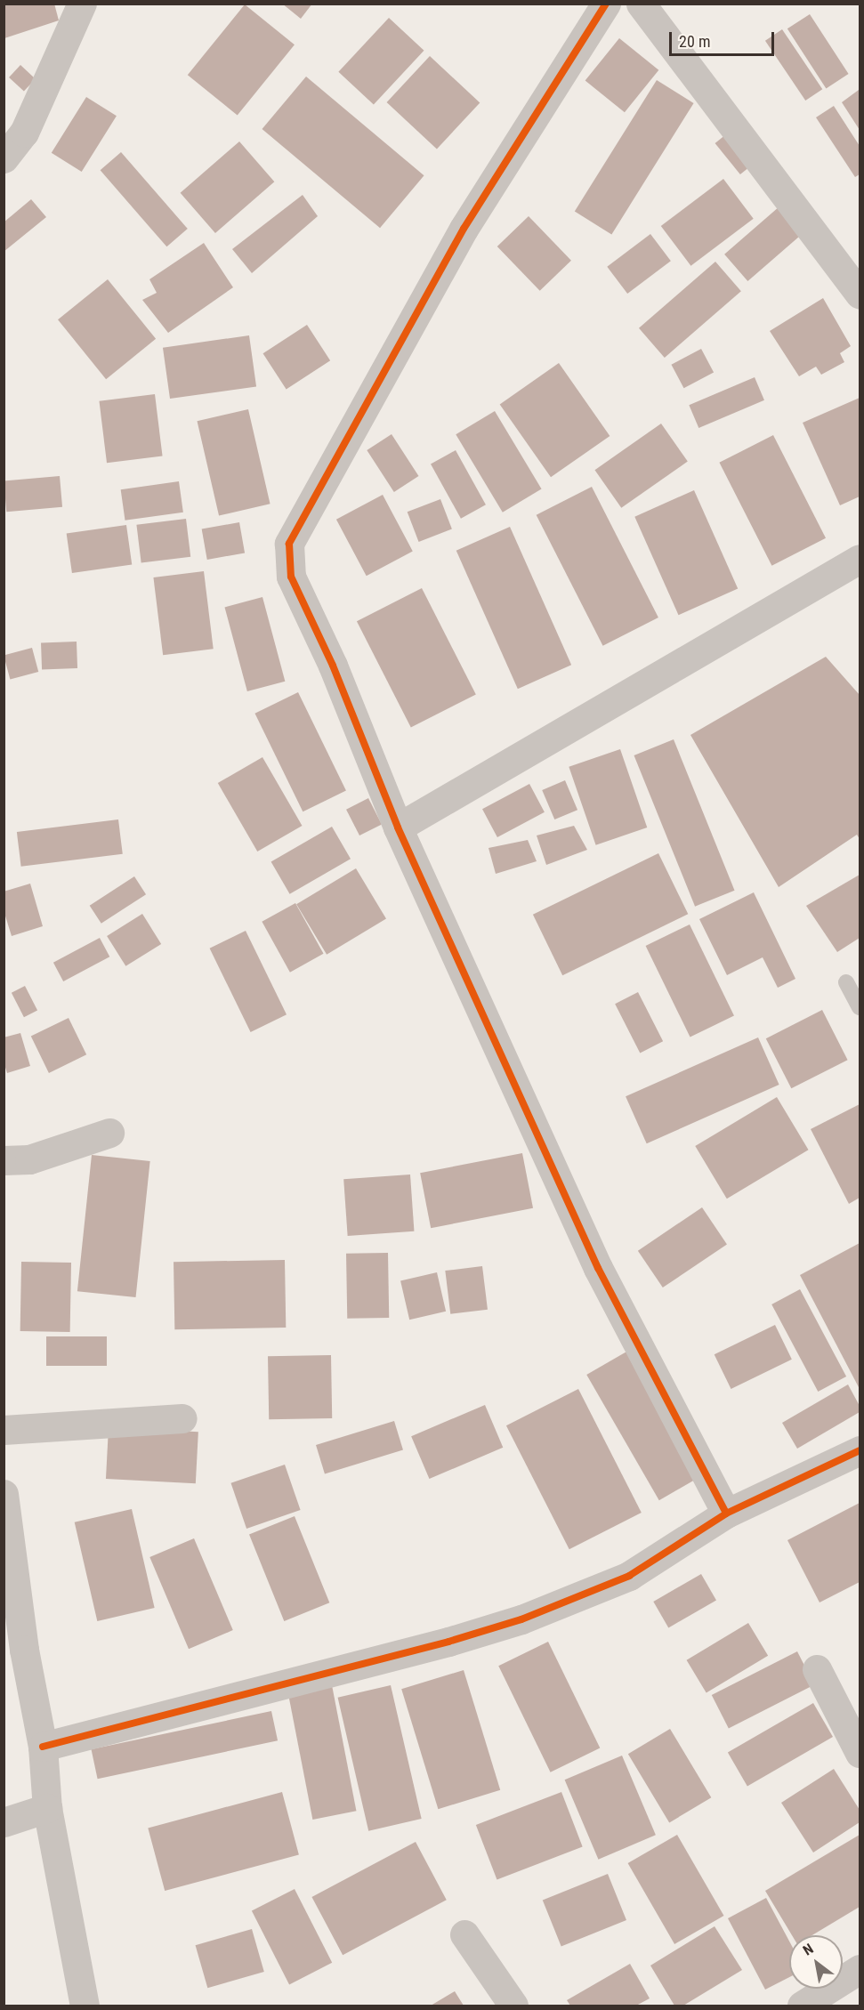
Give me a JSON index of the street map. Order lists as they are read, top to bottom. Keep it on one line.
{"scale_bar":"20 m","north":"top left"}
